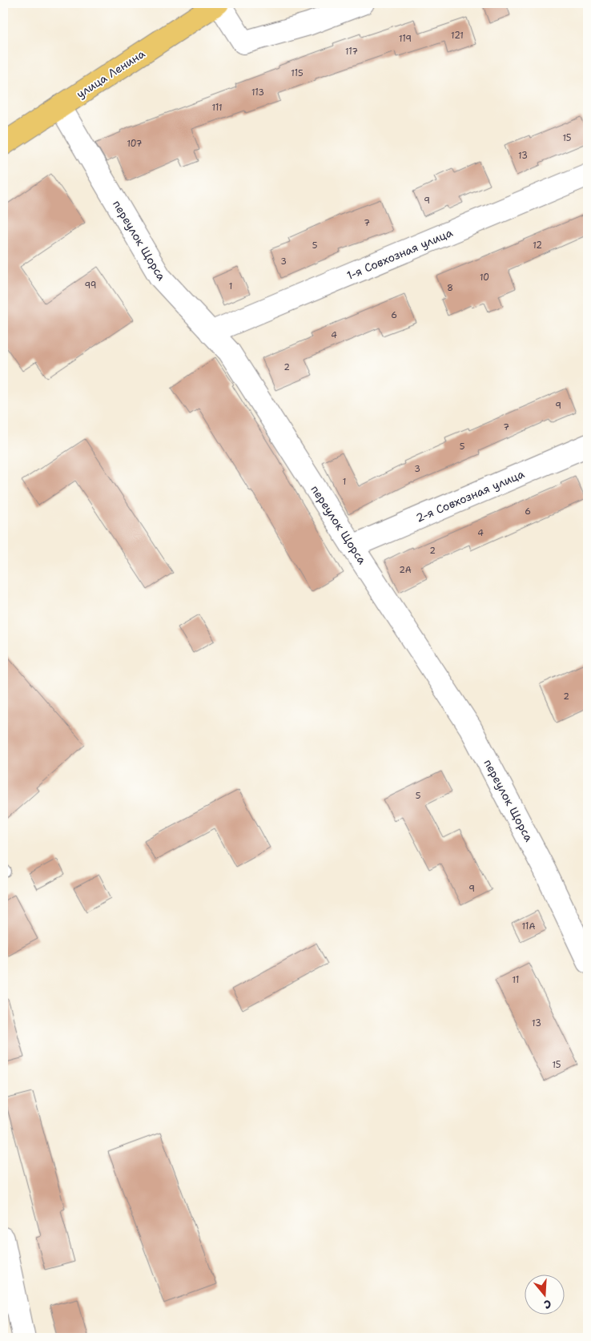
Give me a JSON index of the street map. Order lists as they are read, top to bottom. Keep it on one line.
{"streets":{"main road":["улица Ленина"],"street":["переулок Щорса","1-я Совхозная улица","2-я Совхозная улица"]},"crossings":[["улица Ленина","переулок Щорса"],["переулок Щорса","1-я Совхозная улица"],["переулок Щорса","2-я Совхозная улица"]],"house_numbers":["121","119","117","115","113","111","15","107","13","9","7","5","12","3","10","99","1","8","6","4","2","9","7","5","3","1","6","4","2","2А","2","5","9","11А","11","13","15"],"north":"bottom"}
